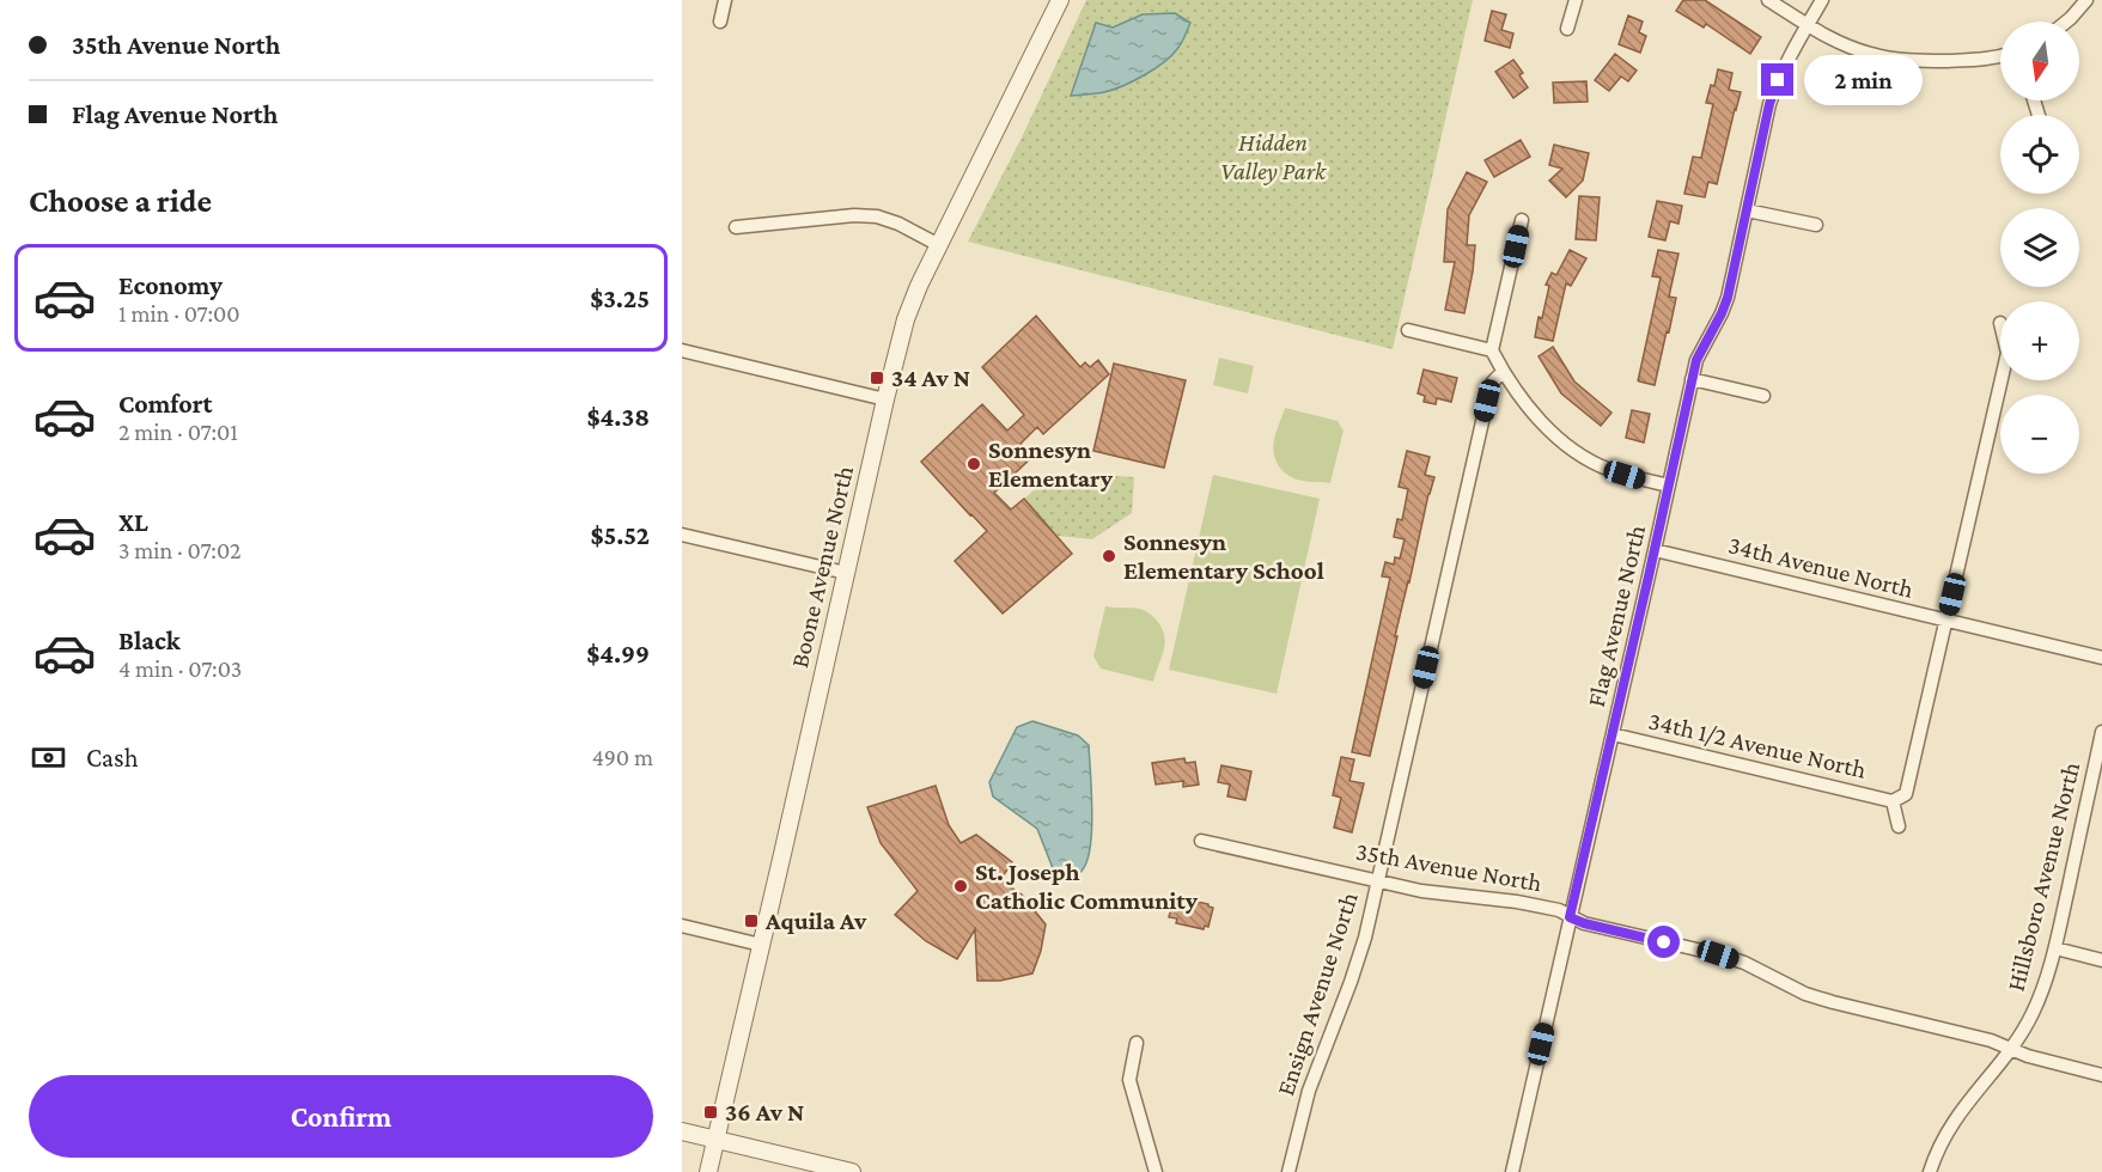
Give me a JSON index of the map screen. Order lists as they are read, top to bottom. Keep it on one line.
{"streets":{"street":["Boone Avenue North","34th Avenue North","Flag Avenue North","34th 1/2 Avenue North","35th Avenue North","Hillsboro Avenue North","Ensign Avenue North"]},"crossings":[["34th Avenue North","Flag Avenue North"],["Flag Avenue North","34th 1/2 Avenue North"],["Flag Avenue North","35th Avenue North"],["35th Avenue North","Hillsboro Avenue North"],["35th Avenue North","Ensign Avenue North"]],"parks":["Hidden Valley Park"],"places":{"transit":["34 Av N","Aquila Av","36 Av N"],"other":["Sonnesyn Elementary","Sonnesyn Elementary School","St. Joseph Catholic Community"]},"north":"bottom","page":{"banner":["35th Avenue North","Flag Avenue North"],"map_buttons":["+","−"],"bubble":"2 min","heading":"Choose a ride","list":[{"name":"Economy","note":"1 min · 07:00","value":"$3.25"},{"name":"Comfort","note":"2 min · 07:01","value":"$4.38"},{"name":"XL","note":"3 min · 07:02","value":"$5.52"},{"name":"Black","note":"4 min · 07:03","value":"$4.99"}],"pay":["Cash","490 m"],"buttons":"Confirm"}}
